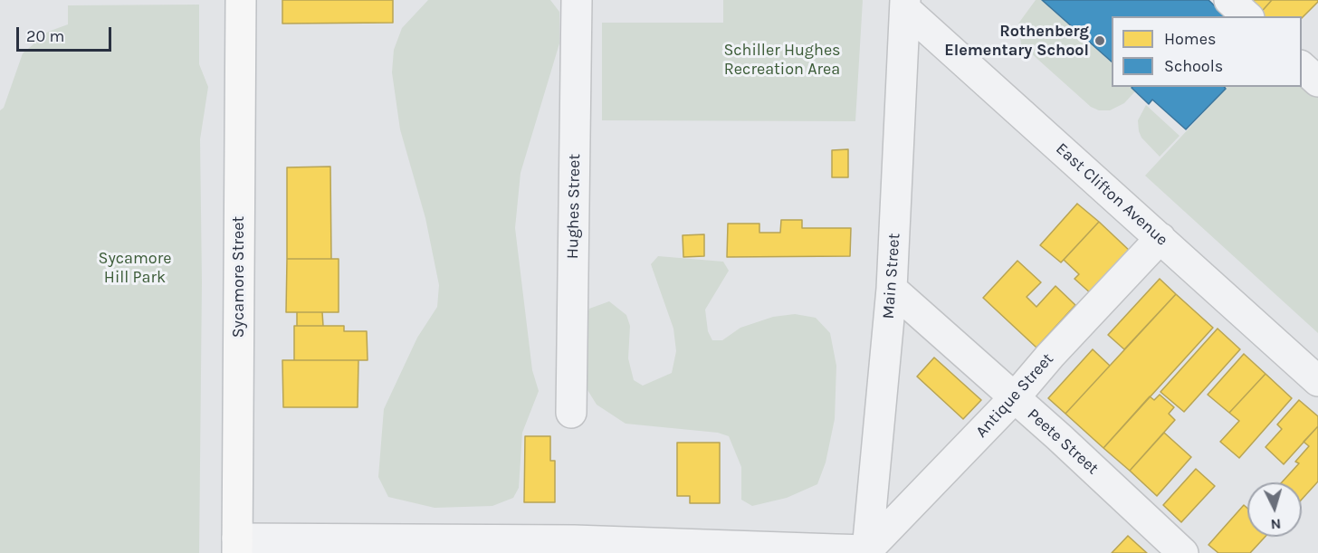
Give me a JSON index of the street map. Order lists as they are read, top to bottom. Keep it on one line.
{"streets":{"main road":["Sycamore Street"],"street":["East Clifton Avenue","Hughes Street","Main Street","Antique Street","Peete Street"]},"crossings":[["East Clifton Avenue","Main Street"],["East Clifton Avenue","Antique Street"],["Main Street","Antique Street"],["Main Street","Peete Street"],["Antique Street","Peete Street"]],"parks":["Schiller Hughes Recreation Area","Sycamore Hill Park"],"places":["Rothenberg Elementary School"],"legend":["Homes","Schools"],"scale_bar":"20 m","north":"bottom"}
